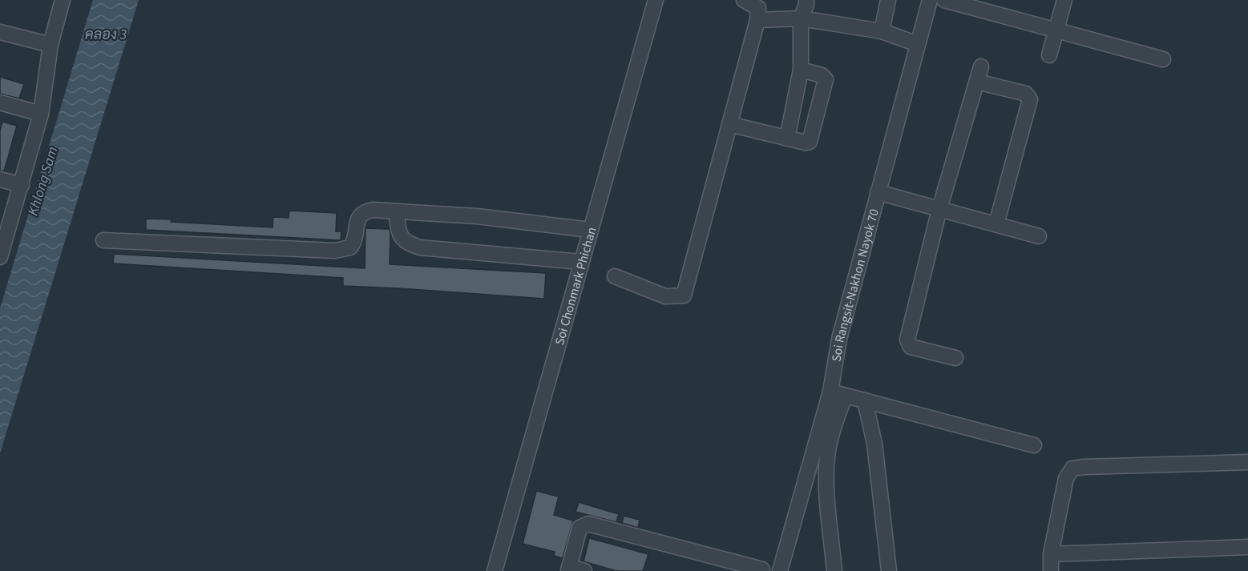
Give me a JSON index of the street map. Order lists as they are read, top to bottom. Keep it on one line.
{"streets":{"street":["Soi Chonmark Phichan","Soi Rangsit-Nakhon Nayok 70"]},"water":["คลอง 3","Khlong Sam"]}
